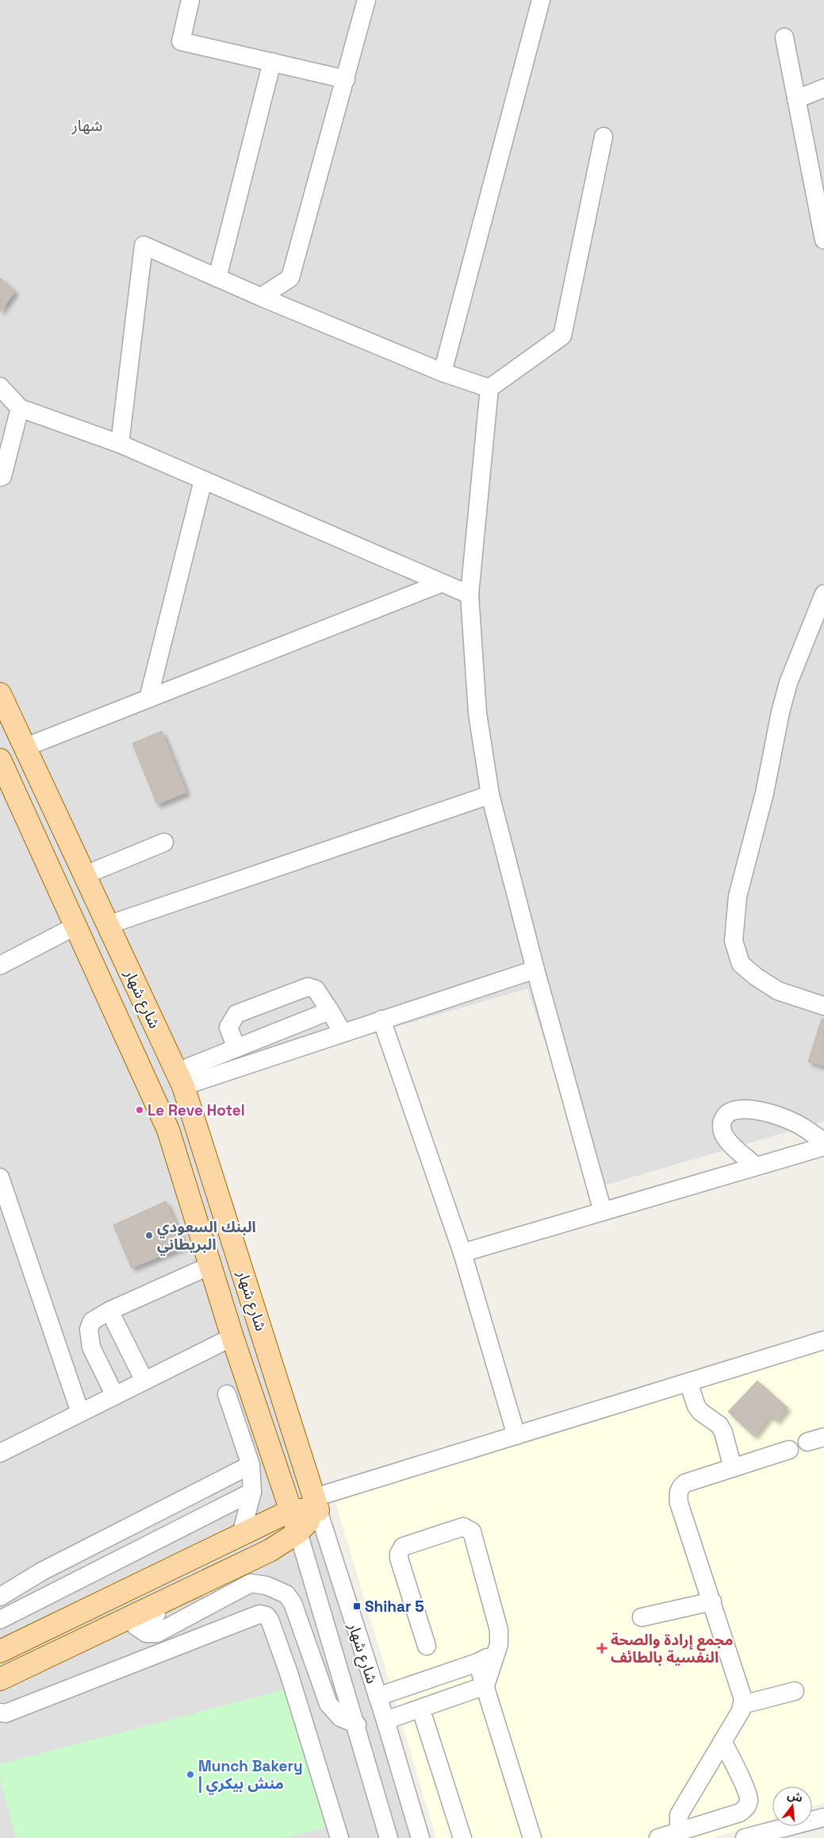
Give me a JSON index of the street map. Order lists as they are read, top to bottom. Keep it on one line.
{"streets":{"main road":["شارع شهار"]},"districts":["شهار"],"places":{"other":["Le Reve Hotel","البنك السعودي البريطاني","Munch Bakery | منش بيكري"],"transit":["Shihar 5"],"health":["مجمع إرادة والصحة النفسية بالطائف"]},"north":"top"}
